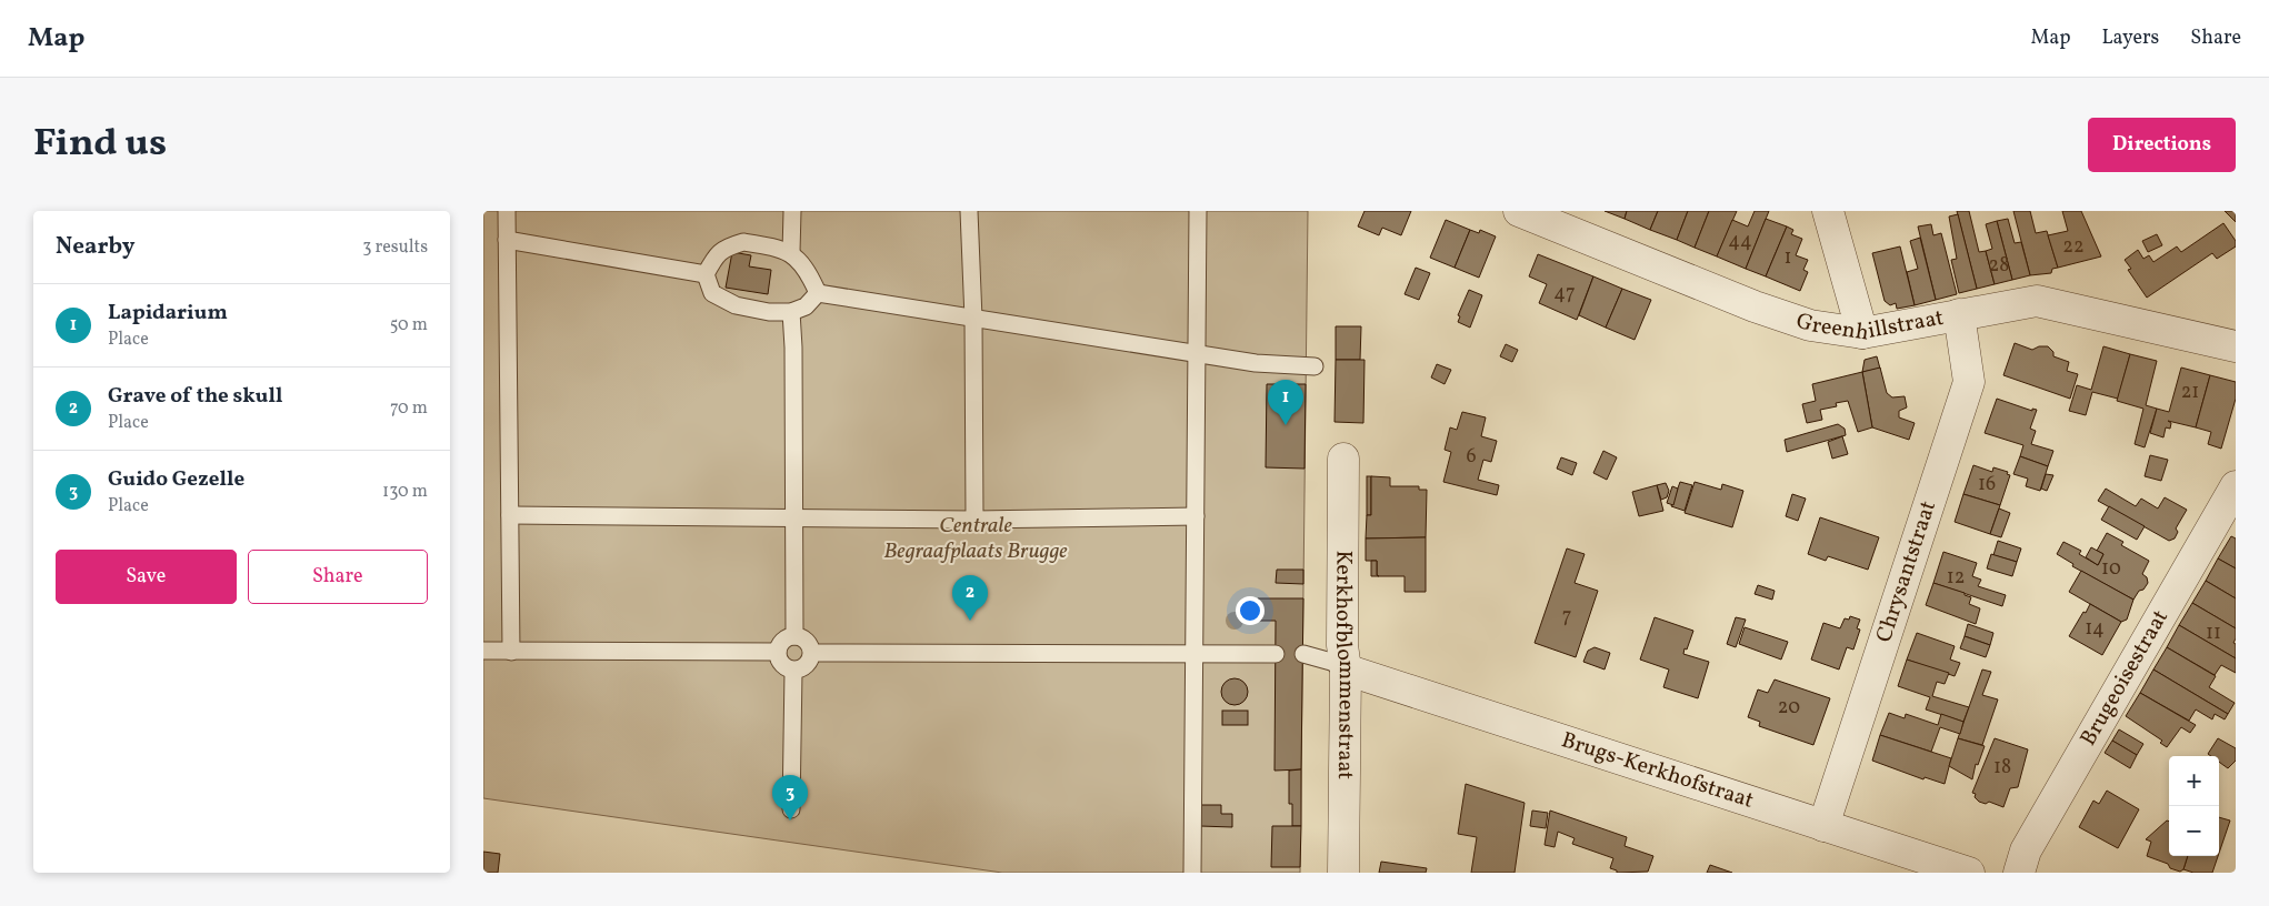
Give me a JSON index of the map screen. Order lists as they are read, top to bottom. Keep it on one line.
{"streets":{"street":["Greenhillstraat","Chrysantstraat","Kerkhofblommenstraat","Brugeoisestraat","Brugs-Kerkhofstraat"]},"crossings":[["Greenhillstraat","Chrysantstraat"],["Chrysantstraat","Brugs-Kerkhofstraat"],["Kerkhofblommenstraat","Brugs-Kerkhofstraat"]],"parks":["Centrale Begraafplaats Brugge"],"house_numbers":["44","22","1","28","47","21","6","16","10","12","7","14","11","20","18"],"page":{"header":"Map","nav":["Map","Layers","Share"],"title":"Find us","buttons":["Directions",["Save","Share"]],"heading":["Nearby","3 results"],"list":[{"mark":"1","name":"Lapidarium","note":"Place","value":"50 m"},{"mark":"2","name":"Grave of the skull","note":"Place","value":"70 m"},{"mark":"3","name":"Guido Gezelle","note":"Place","value":"130 m"}],"pins":["1","2","3"],"map_buttons":["+","−"]}}
